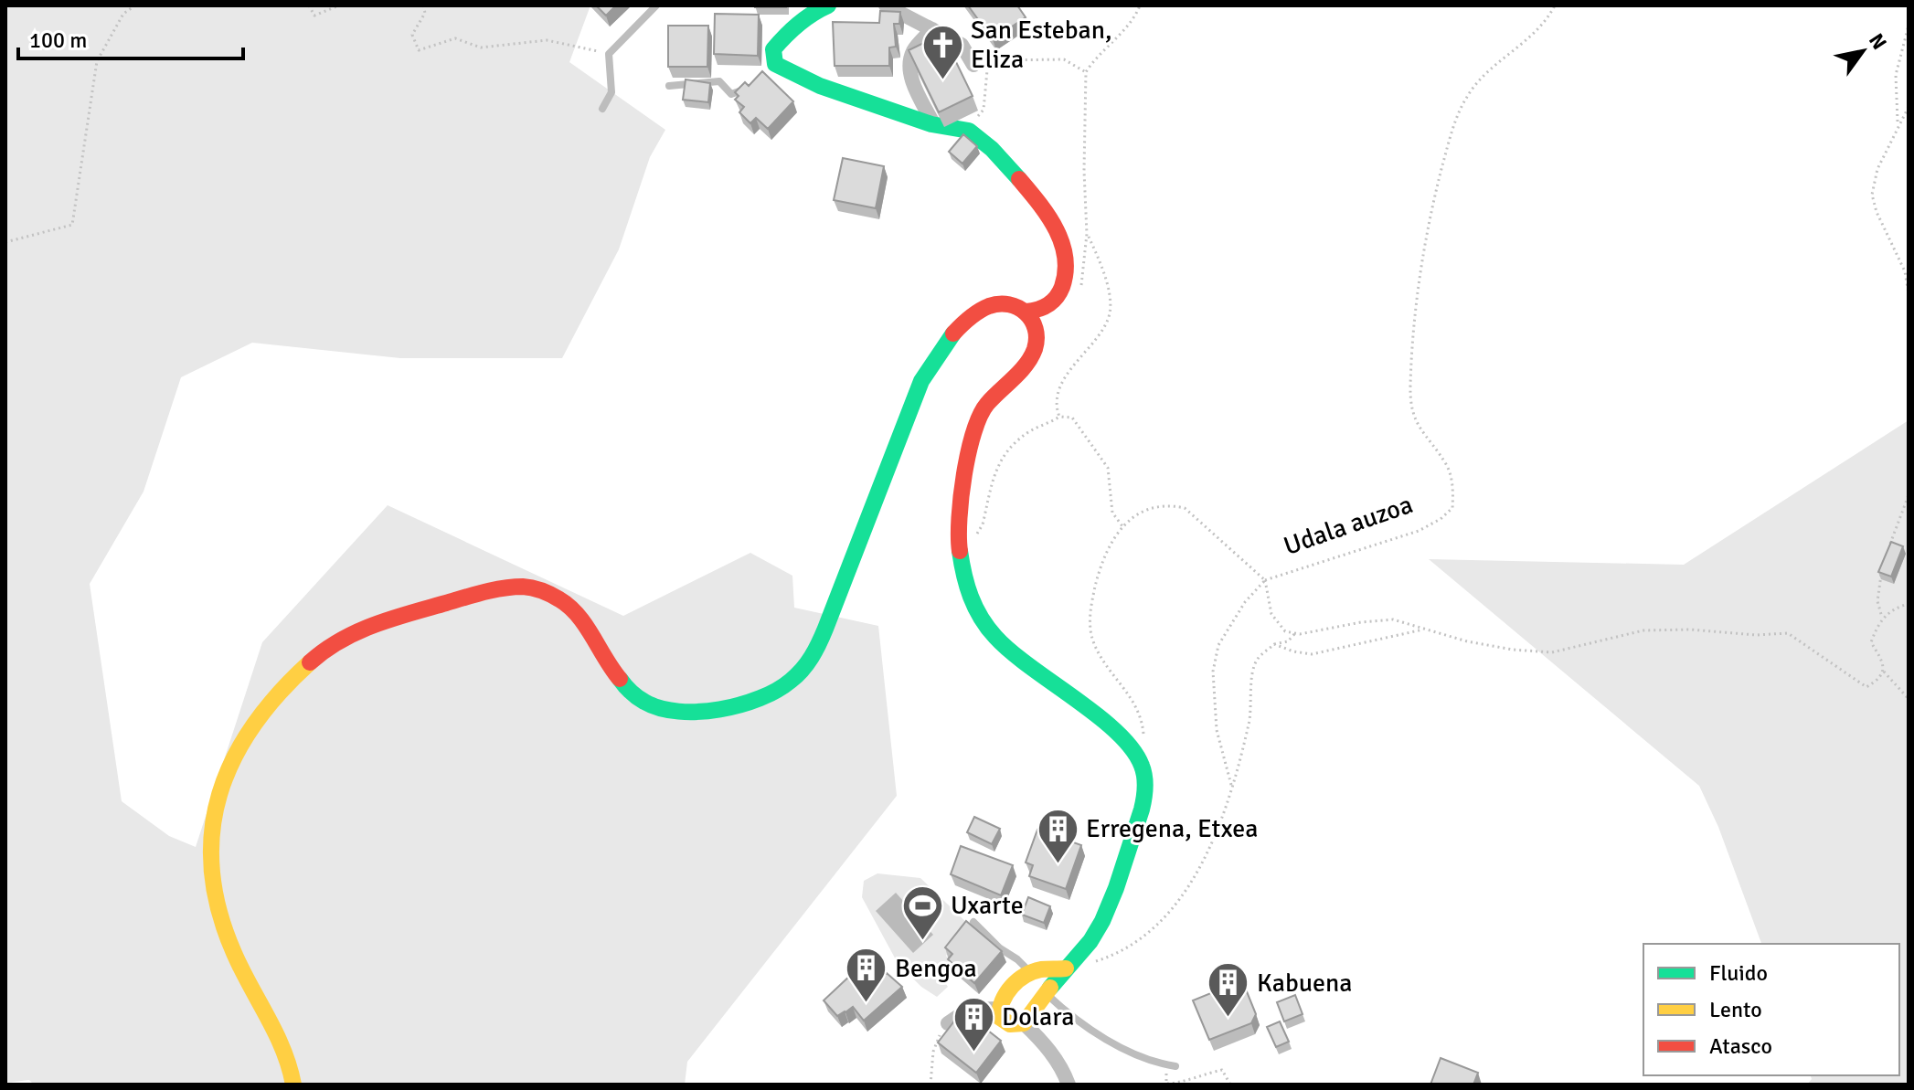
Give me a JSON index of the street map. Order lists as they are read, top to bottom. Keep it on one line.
{"streets":{"path":["Udala auzoa"]},"places":{"church":["San Esteban, Eliza"],"building":["Erregena, Etxea","Bengoa","Kabuena","Dolara"],"sports":["Uxarte"]},"legend":["Fluido","Lento","Atasco"],"scale_bar":"100 m","north":"top right"}
